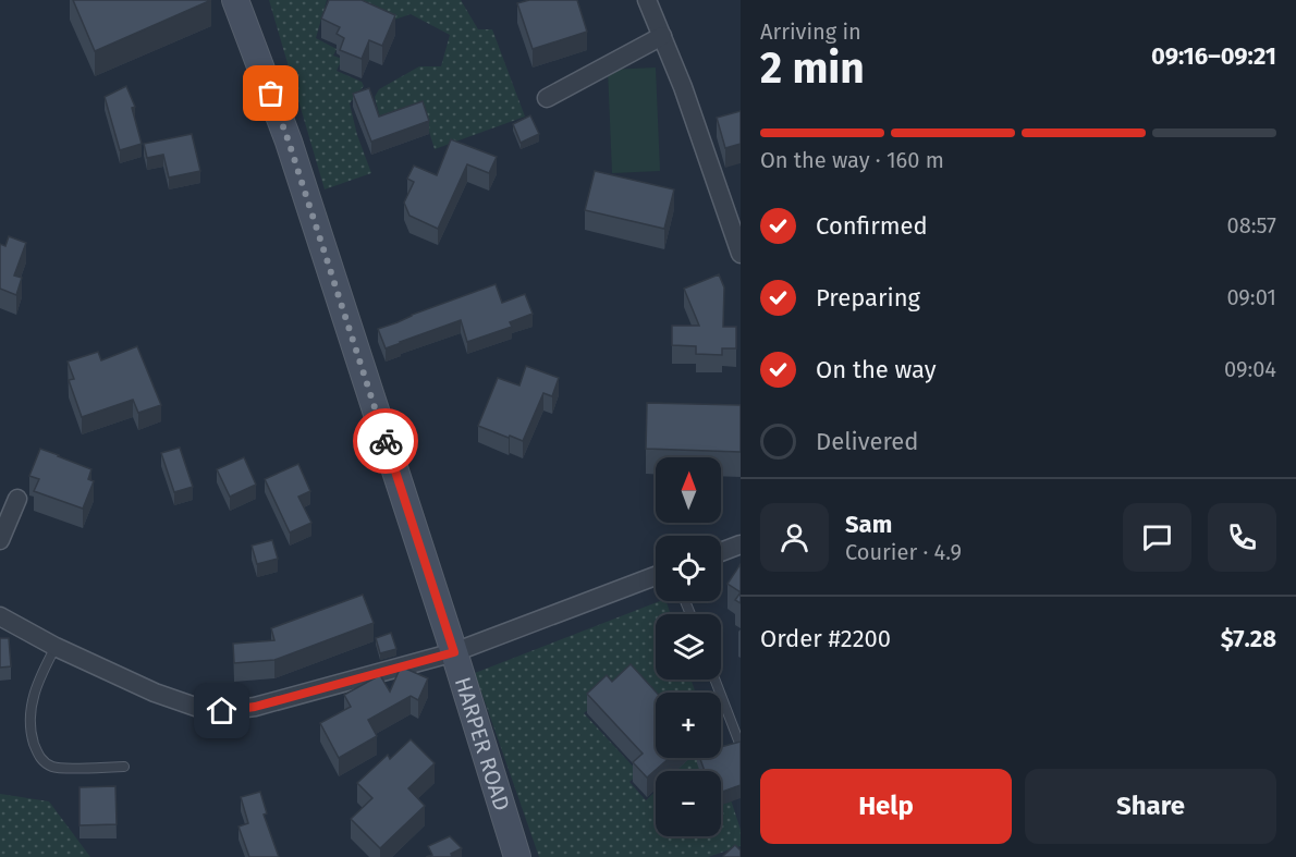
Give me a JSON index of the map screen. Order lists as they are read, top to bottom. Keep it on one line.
{"streets":{"main road":["HARPER ROAD"]},"north":"top","page":{"heading":["2 min","Arriving in","09:16–09:21"],"panel":["Sam","Courier · 4.9","Order #2200","$7.28"],"bar":"On the way · 160 m","list":[["Confirmed","08:57"],["Preparing","09:01"],["On the way","09:04"],"Delivered"],"map_buttons":["+","−"],"buttons":["Help","Share"]}}
